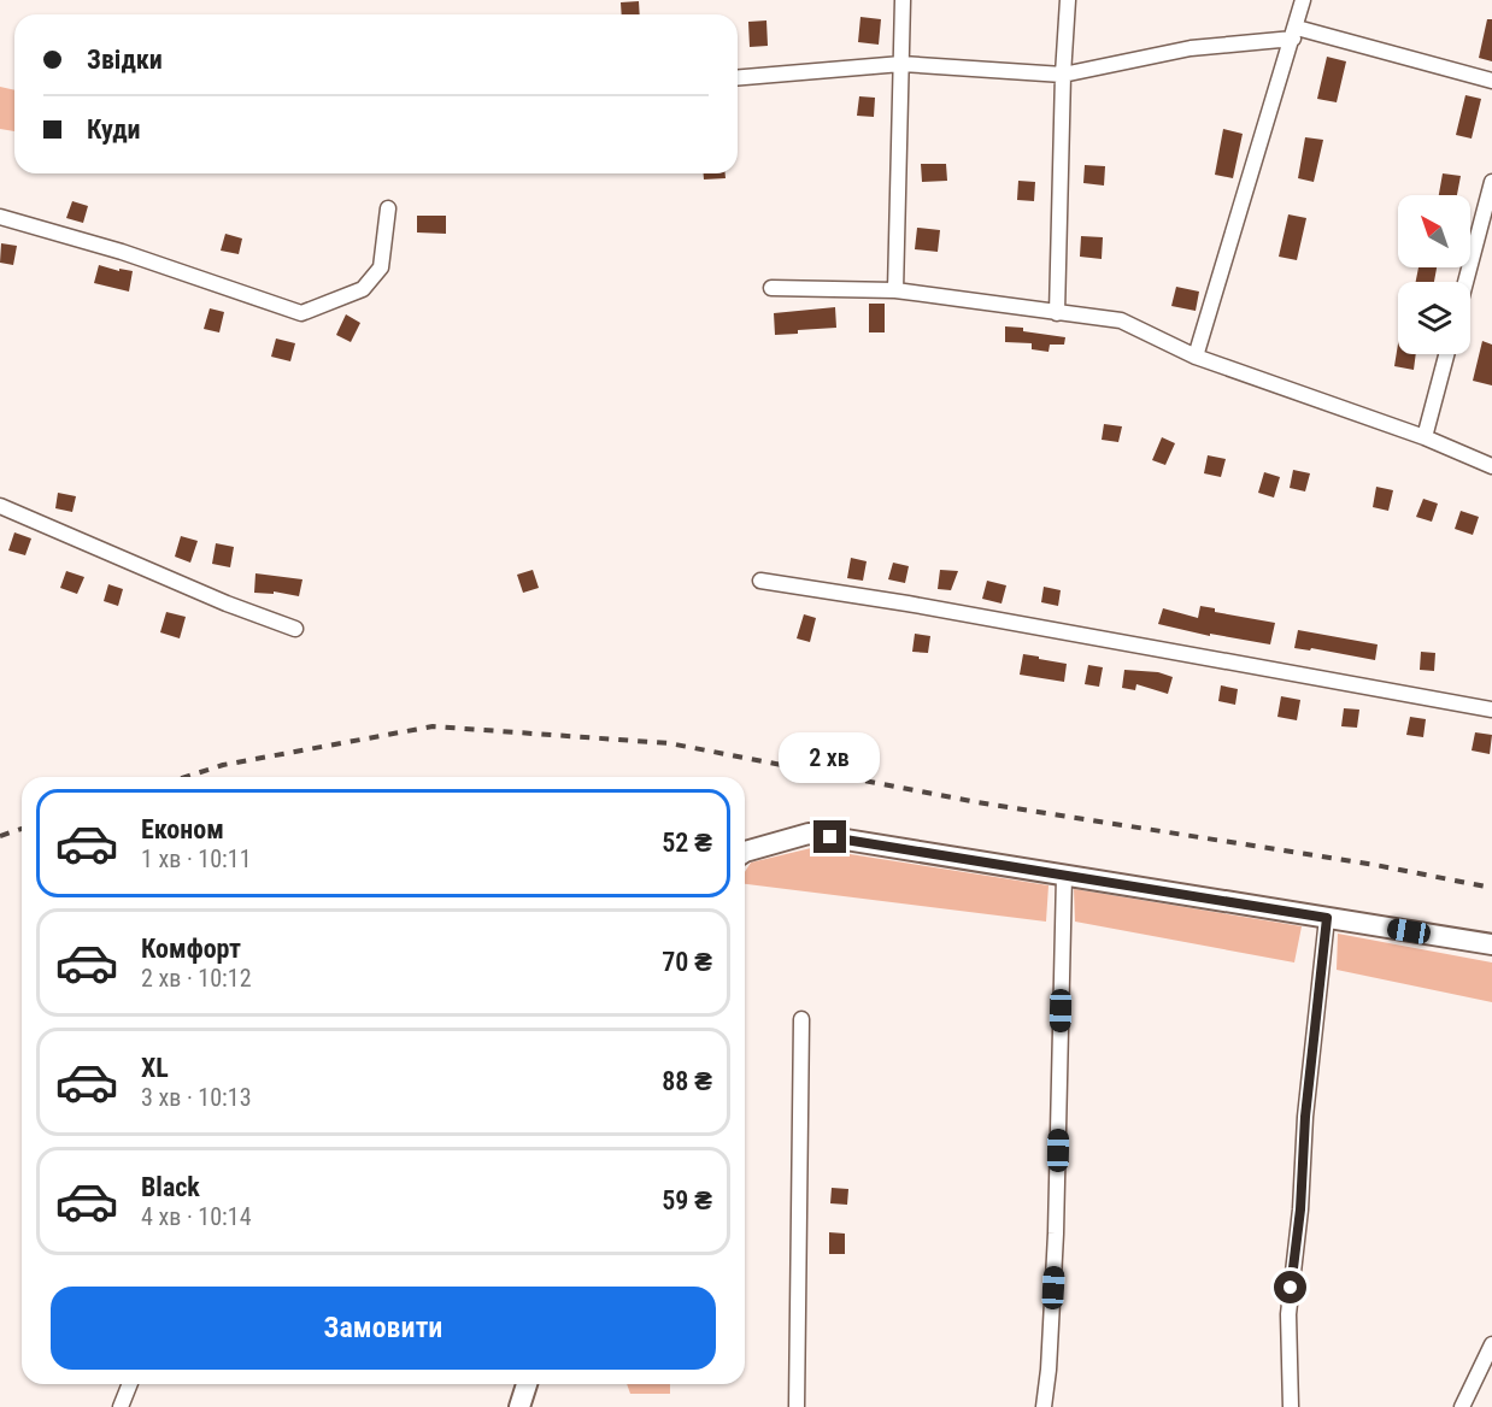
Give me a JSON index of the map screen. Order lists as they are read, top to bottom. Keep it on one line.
{"north":"top left","page":{"banner":["Звідки","Куди"],"bubble":"2 хв","list":[{"name":"Економ","note":"1 хв · 10:11","value":"52 ₴"},{"name":"Комфорт","note":"2 хв · 10:12","value":"70 ₴"},{"name":"XL","note":"3 хв · 10:13","value":"88 ₴"},{"name":"Black","note":"4 хв · 10:14","value":"59 ₴"}],"buttons":"Замовити"}}
